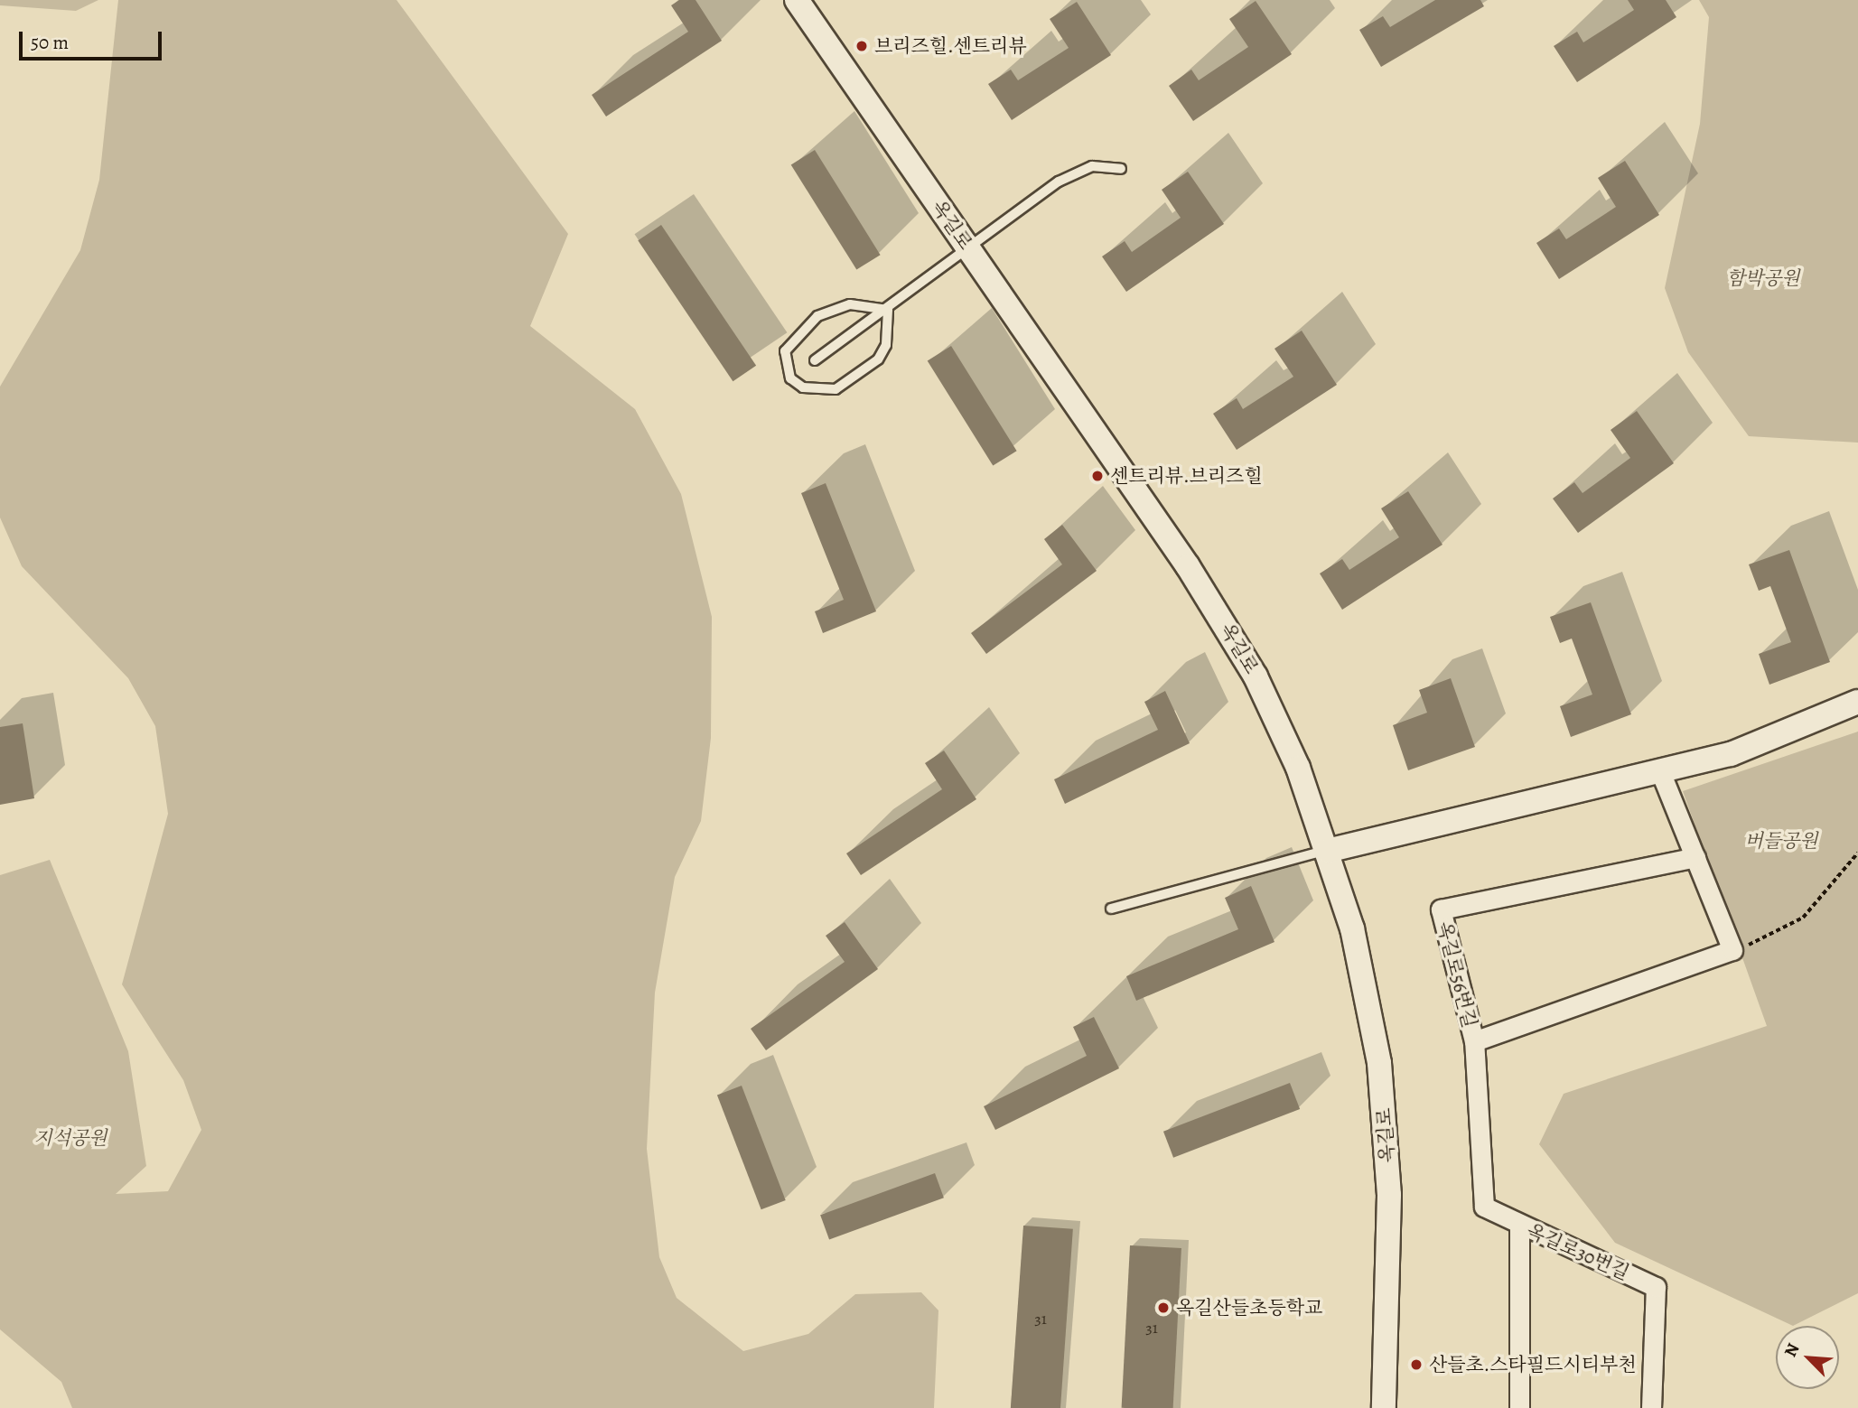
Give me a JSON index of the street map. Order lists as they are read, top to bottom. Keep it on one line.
{"streets":{"street":["옥길로","옥길로56번길","옥길로30번길"]},"parks":["함박공원","버들공원","지석공원"],"places":["브리즈힐.센트리뷰","센트리뷰.브리즈힐","옥길산들초등학교","산들초.스타필드시티부천"],"house_numbers":["31","31"],"scale_bar":"50 m","north":"top left"}
